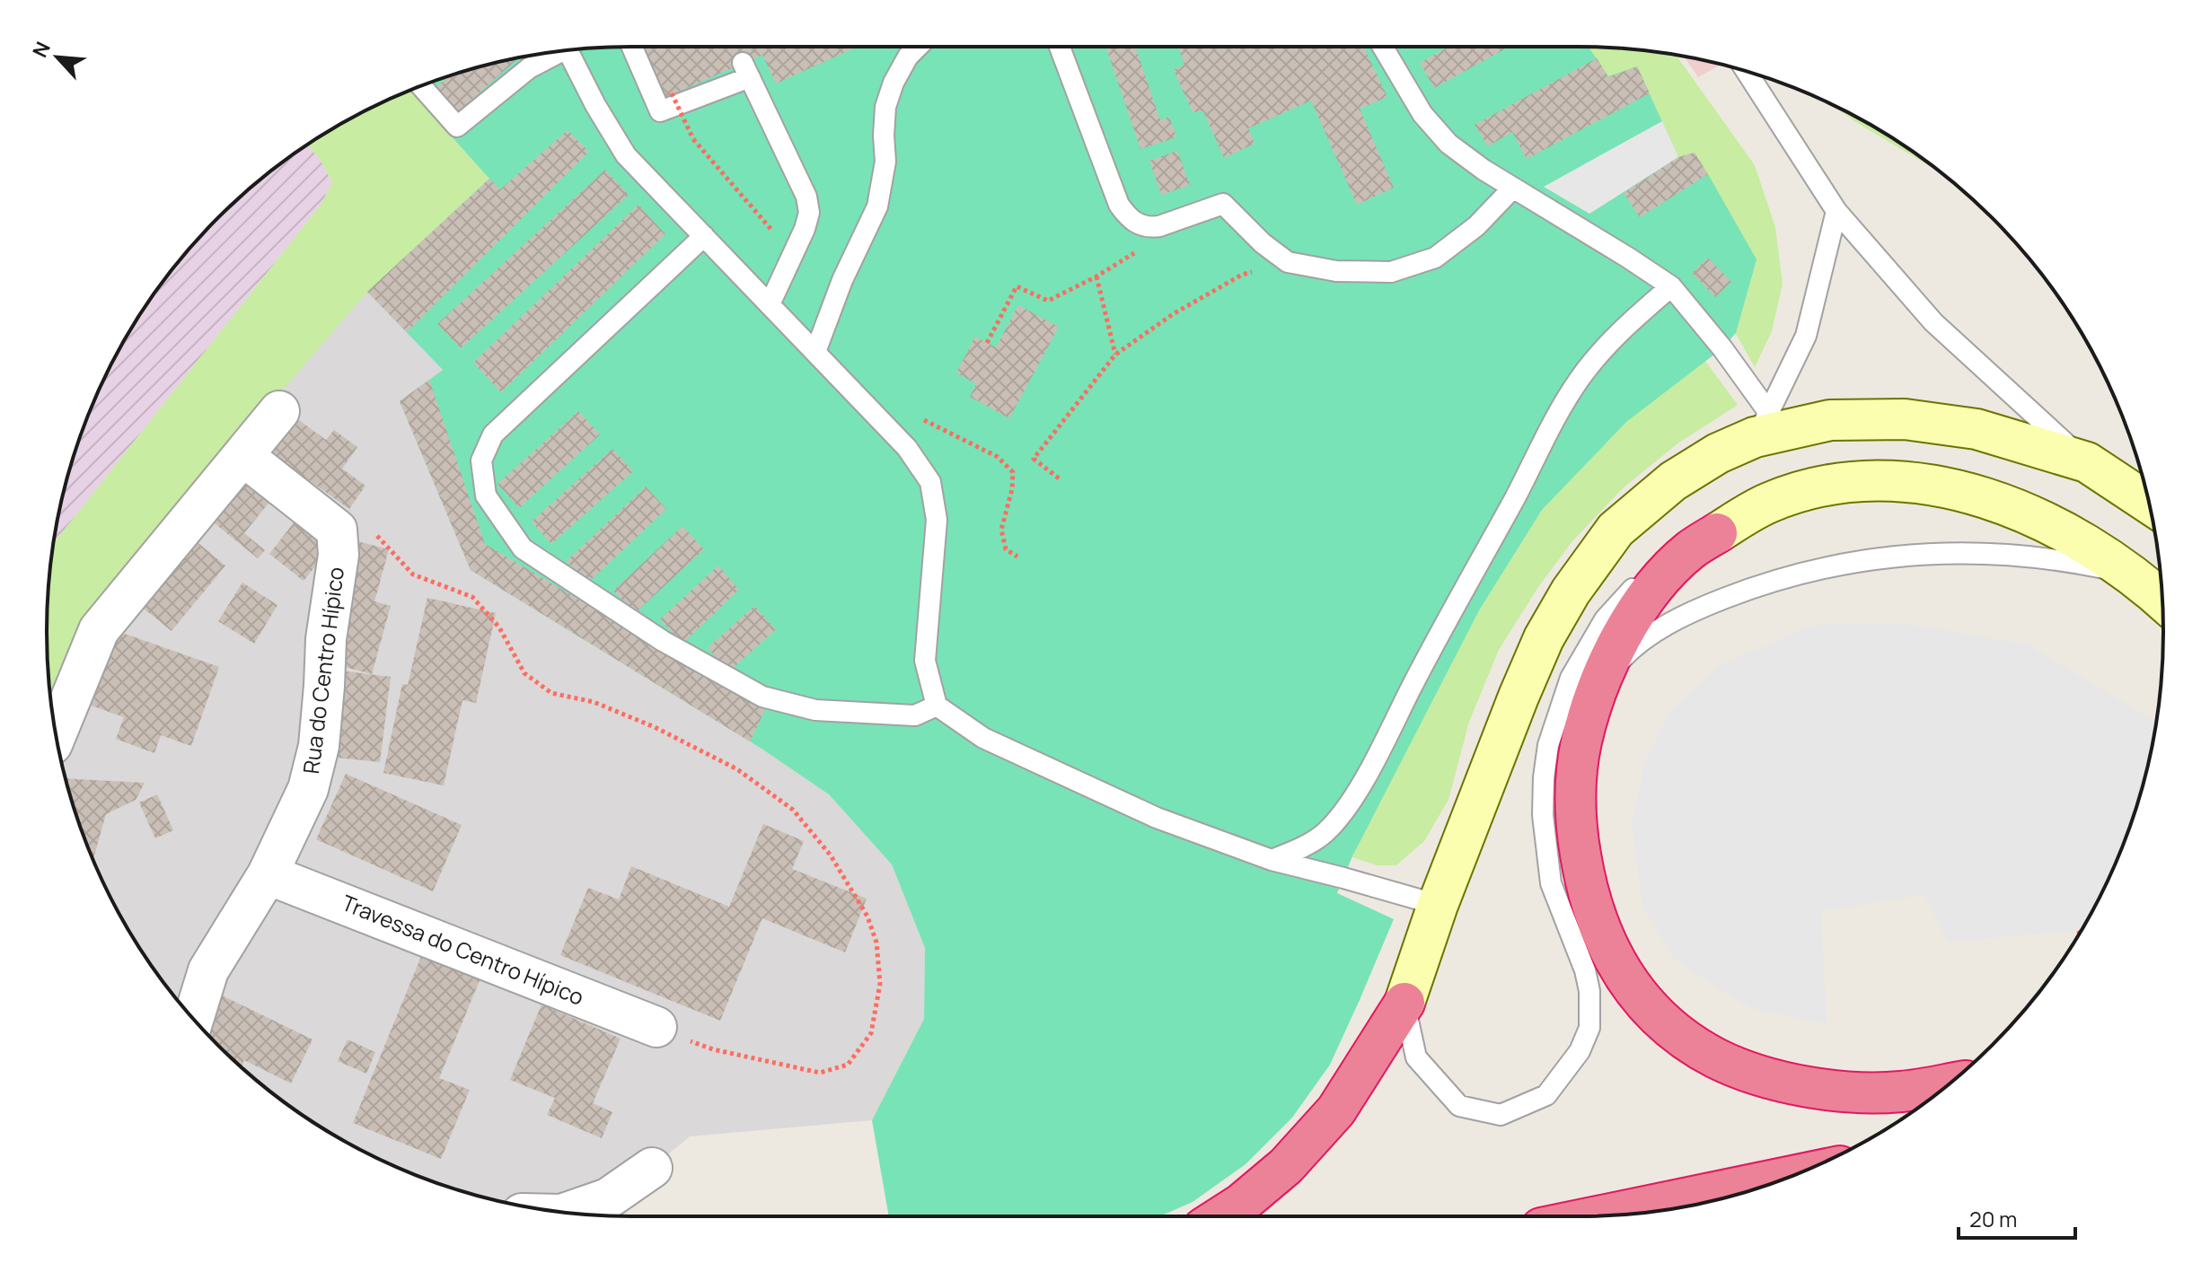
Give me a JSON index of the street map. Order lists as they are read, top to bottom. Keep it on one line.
{"streets":{"street":["Rua do Centro Hípico","Travessa do Centro Hípico"]},"crossings":[["Rua do Centro Hípico","Travessa do Centro Hípico"]],"scale_bar":"20 m","north":"top left"}
